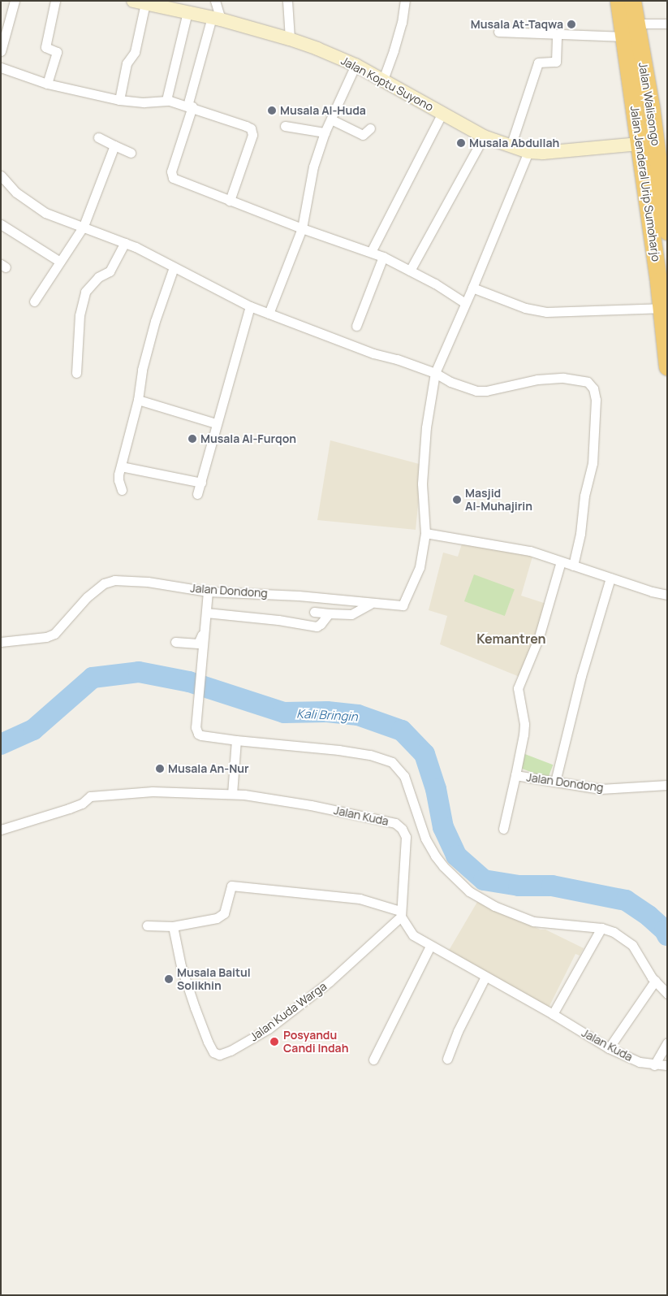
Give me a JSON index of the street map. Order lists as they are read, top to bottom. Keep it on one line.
{"streets":{"highway":["Jalan Walisongo","Jalan Jenderal Urip Sumoharjo"],"main road":["Jalan Koptu Suyono"],"street":["Jalan Dondong","Jalan Kuda","Jalan Kuda Warga"]},"crossings":[["Jalan Koptu Suyono","Jalan Jenderal Urip Sumoharjo"],["Jalan Kuda","Jalan Kuda Warga"]],"districts":["Kemantren"],"water":["Kali Bringin"],"places":["Musala At-Taqwa","Musala Al-Huda","Musala Abdullah","Musala Al-Furqon","Masjid Al-Muhajirin","Musala An-Nur","Musala Baitul Solikhin","Posyandu Candi Indah"]}
